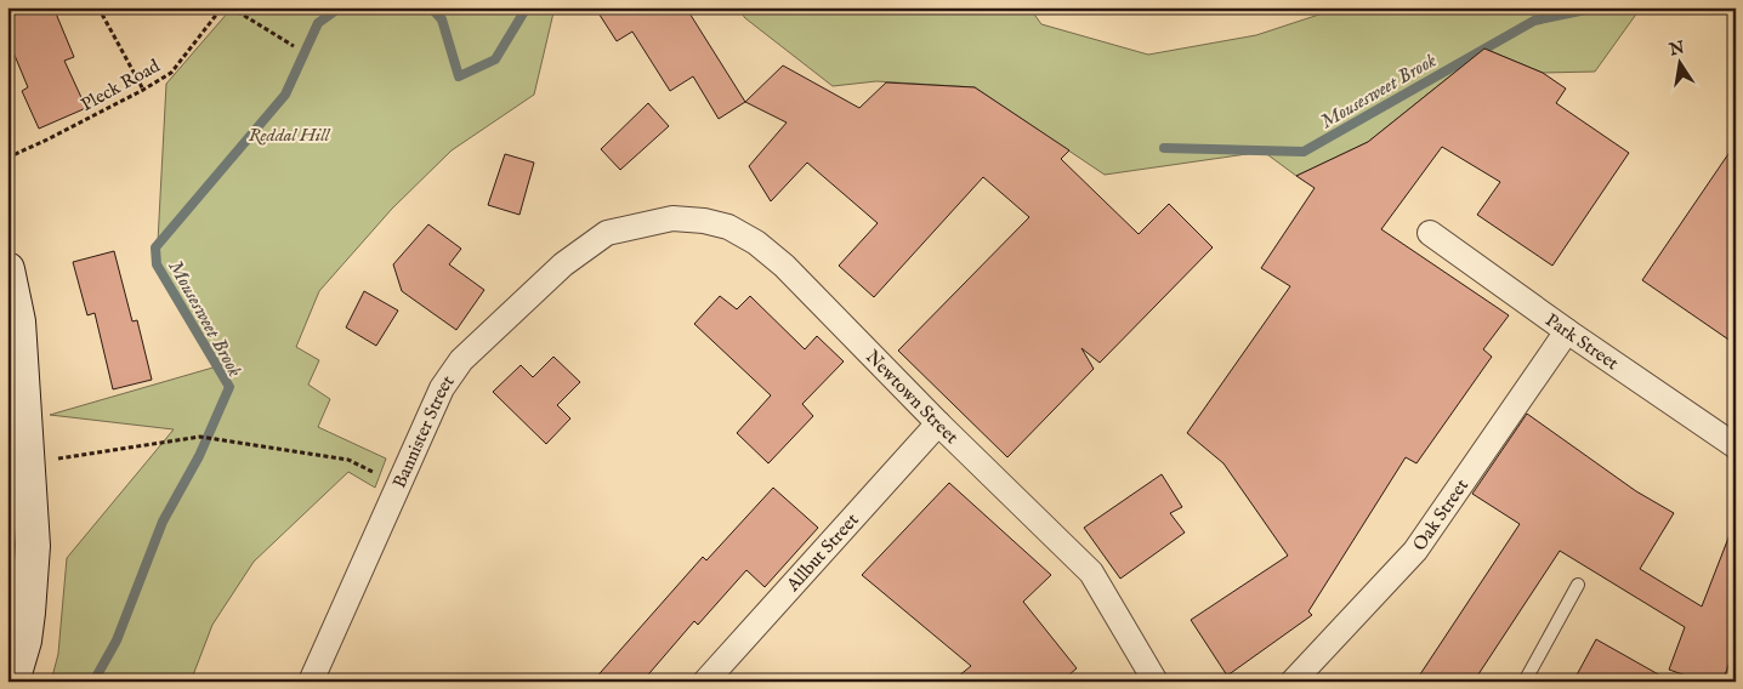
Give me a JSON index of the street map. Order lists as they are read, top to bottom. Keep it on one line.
{"streets":{"street":["Park Street","Newtown Street","Bannister Street","Oak Street","Allbut Street"],"path":["Pleck Road"]},"crossings":[["Park Street","Oak Street"],["Newtown Street","Bannister Street"],["Newtown Street","Allbut Street"]],"water":["Mousesweet Brook"],"parks":["Reddal Hill"],"north":"top"}
